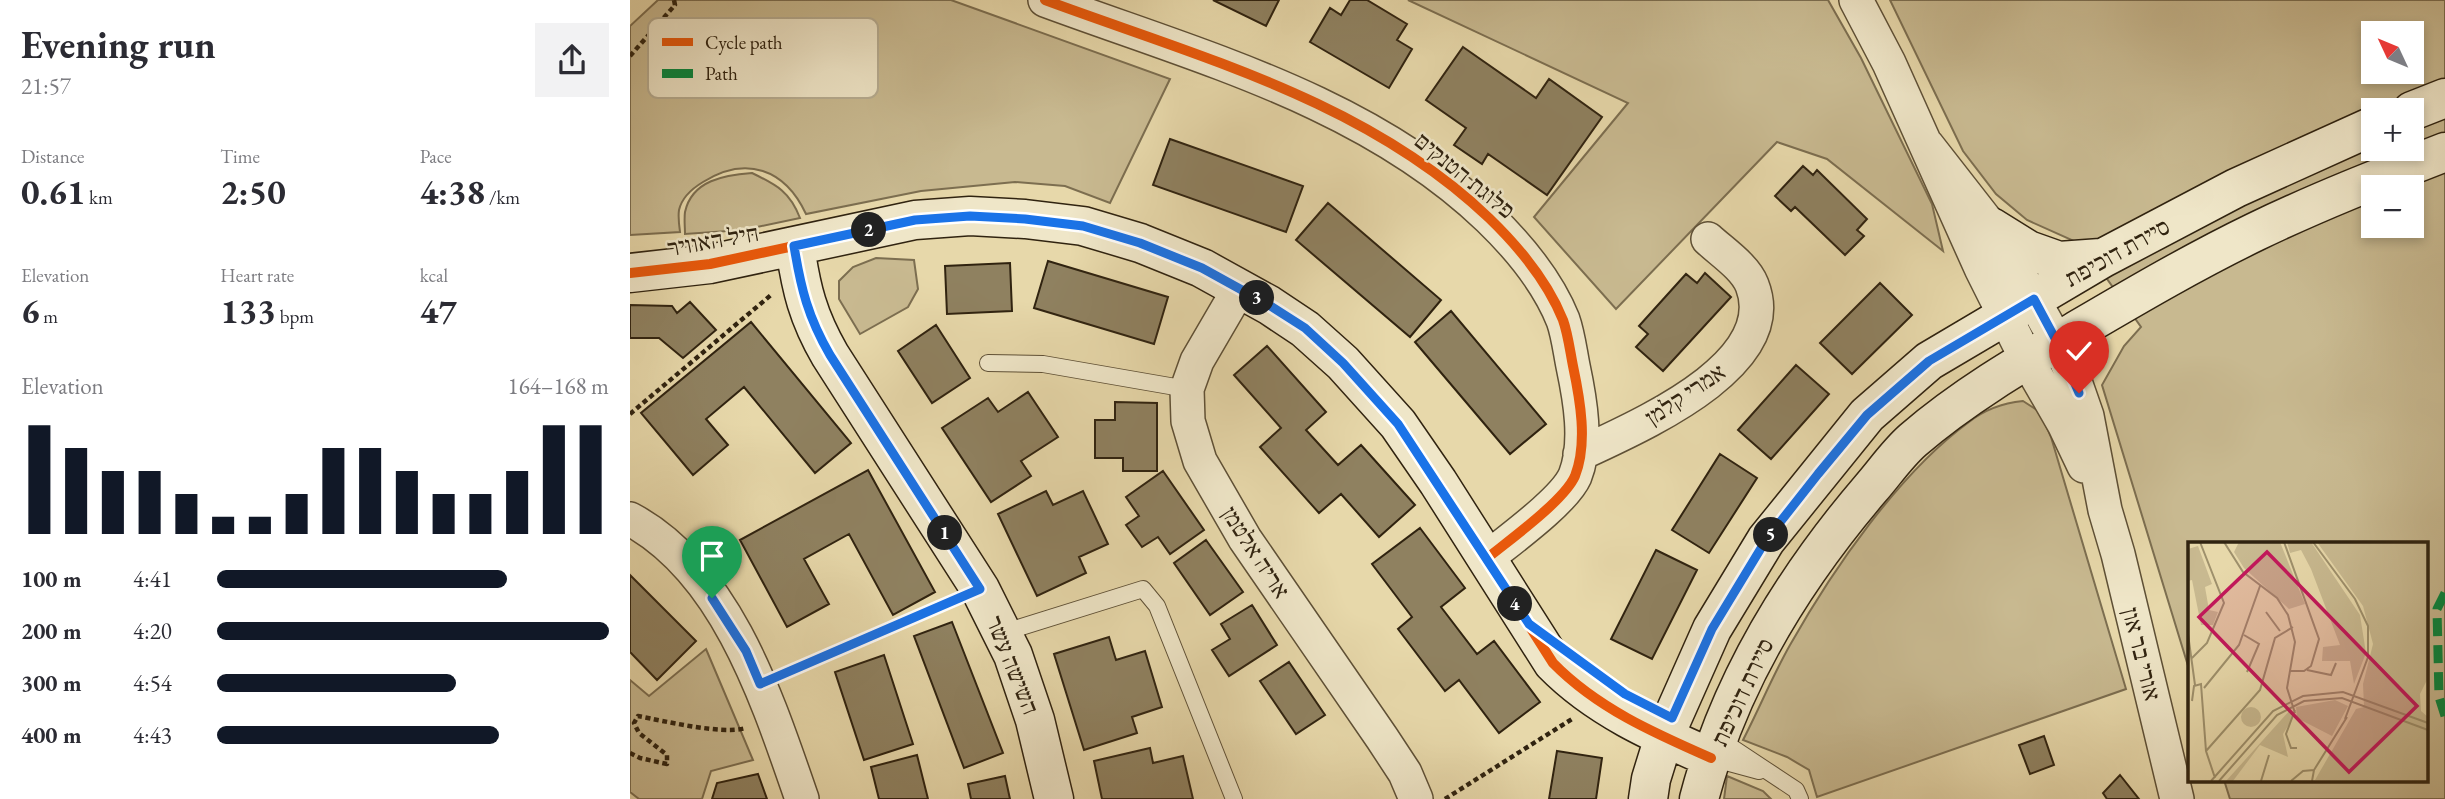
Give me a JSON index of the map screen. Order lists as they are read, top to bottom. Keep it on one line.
{"streets":{"main road":["חיל האוויר","סיירת דוכיפת","השישה עשר"],"street":["פלוגת הטנקים","אמרי קלמן","אריה אלטמן","אורי בר און"]},"crossings":[["פלוגת הטנקים","חיל האוויר"],["פלוגת הטנקים","אמרי קלמן"],["חיל האוויר","סיירת דוכיפת"],["חיל האוויר","אריה אלטמן"],["חיל האוויר","השישה עשר"],["סיירת דוכיפת","אורי בר און"]],"legend":["Cycle path","Path"],"north":"top left","page":{"heading":["Evening run","21:57"],"map_buttons":["+","−"],"stats":[["Distance","0.61 km"],["Time","2:50"],["Pace","4:38 /km"],["Elevation","6 m"],["Heart rate","133 bpm"],["kcal","47"]],"pins":["2","3","1","5","4"],"chart":["Elevation","164–168 m"],"list":[{"name":"100 m","note":"4:41"},{"name":"200 m","note":"4:20"},{"name":"300 m","note":"4:54"},{"name":"400 m","note":"4:43"}]}}
